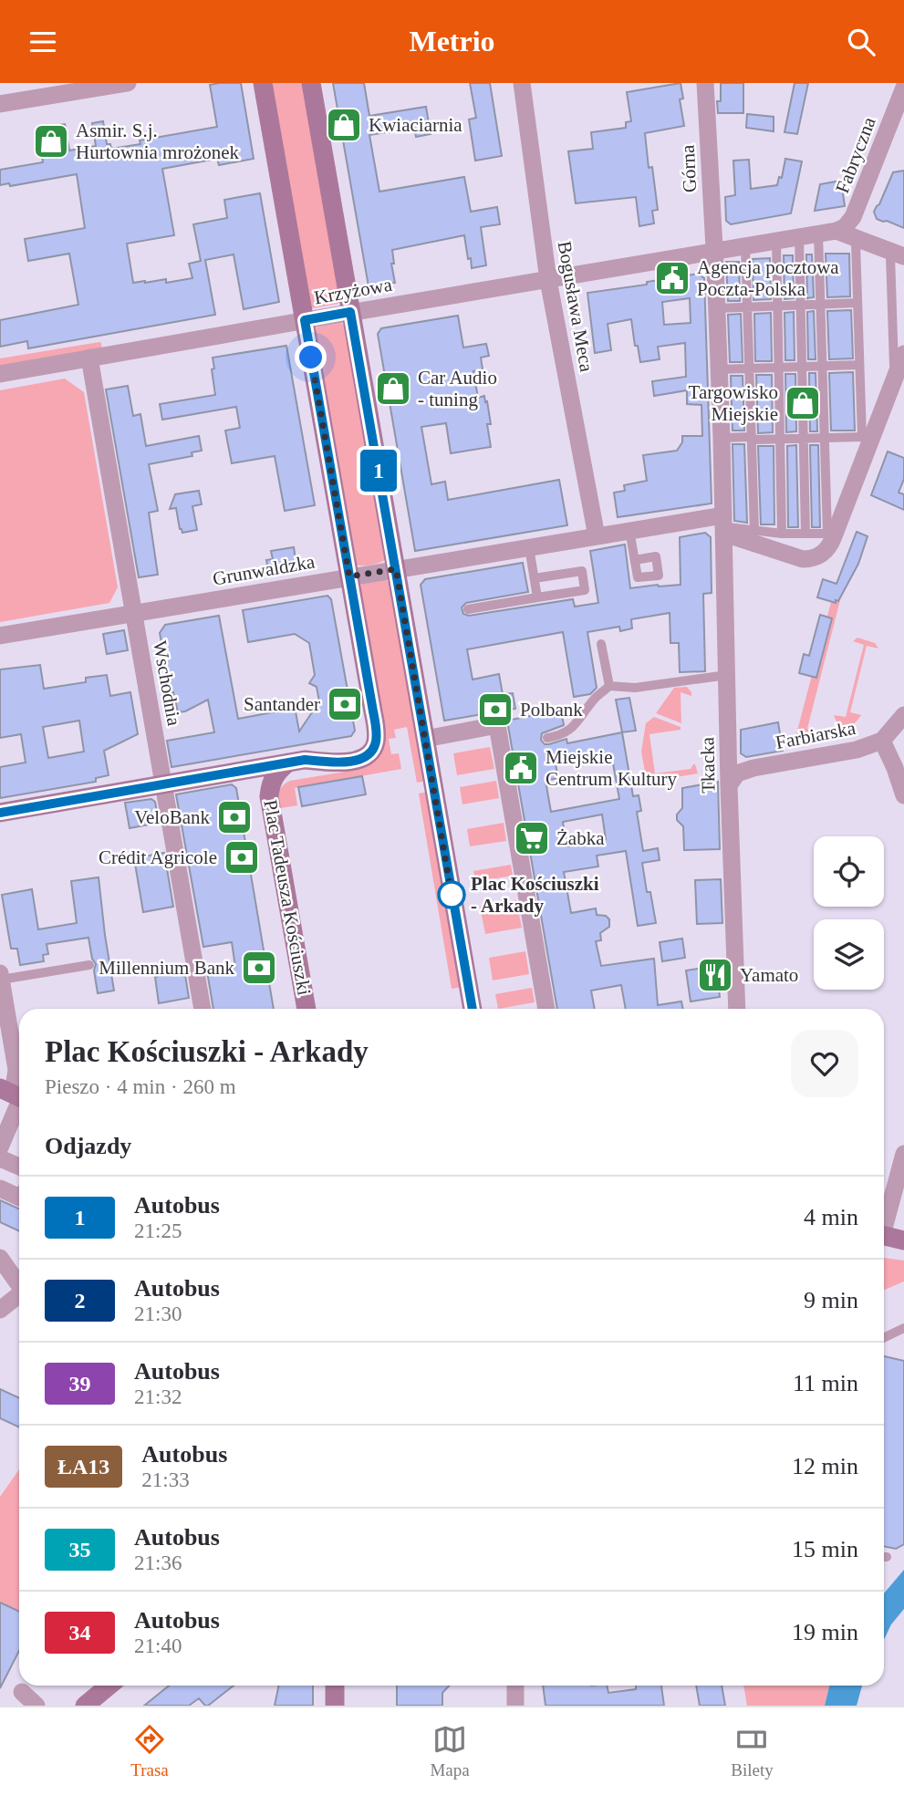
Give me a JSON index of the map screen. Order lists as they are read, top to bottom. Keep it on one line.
{"streets":{"street":["Fabryczna","Górna","Krzyżowa","Bogusława Meca","Grunwaldzka","Wschodnia","Farbiarska","Tkacka","Plac Tadeusza Kościuszki"]},"crossings":[["Fabryczna","Krzyżowa"],["Górna","Krzyżowa"],["Górna","Tkacka"],["Krzyżowa","Bogusława Meca"],["Krzyżowa","Wschodnia"],["Bogusława Meca","Grunwaldzka"],["Grunwaldzka","Wschodnia"],["Grunwaldzka","Tkacka"],["Farbiarska","Tkacka"]],"places":{"shop":["Kwiaciarnia","Asmir. S.j. Hurtownia mrożonek","Car Audio - tuning","Targowisko Miejskie"],"public building":["Agencja pocztowa Poczta-Polska","Miejskie Centrum Kultury"],"bank":["Santander","Polbank","VeloBank","Crédit Agricole","Millennium Bank"],"supermarket":["Żabka"],"other":["Plac Kościuszki - Arkady"],"restaurant":["Yamato"]},"lines":["bus line 1"],"page":{"header":"Metrio","on_map":"1","heading":[["Plac Kościuszki - Arkady","Pieszo · 4 min · 260 m"],"Odjazdy"],"list":[{"mark":"1","name":"Autobus","note":"21:25","value":"4 min"},{"mark":"2","name":"Autobus","note":"21:30","value":"9 min"},{"mark":"39","name":"Autobus","note":"21:32","value":"11 min"},{"mark":"ŁA13","name":"Autobus","note":"21:33","value":"12 min"},{"mark":"35","name":"Autobus","note":"21:36","value":"15 min"},{"mark":"34","name":"Autobus","note":"21:40","value":"19 min"}],"tabs":["Trasa","Mapa","Bilety"]}}
